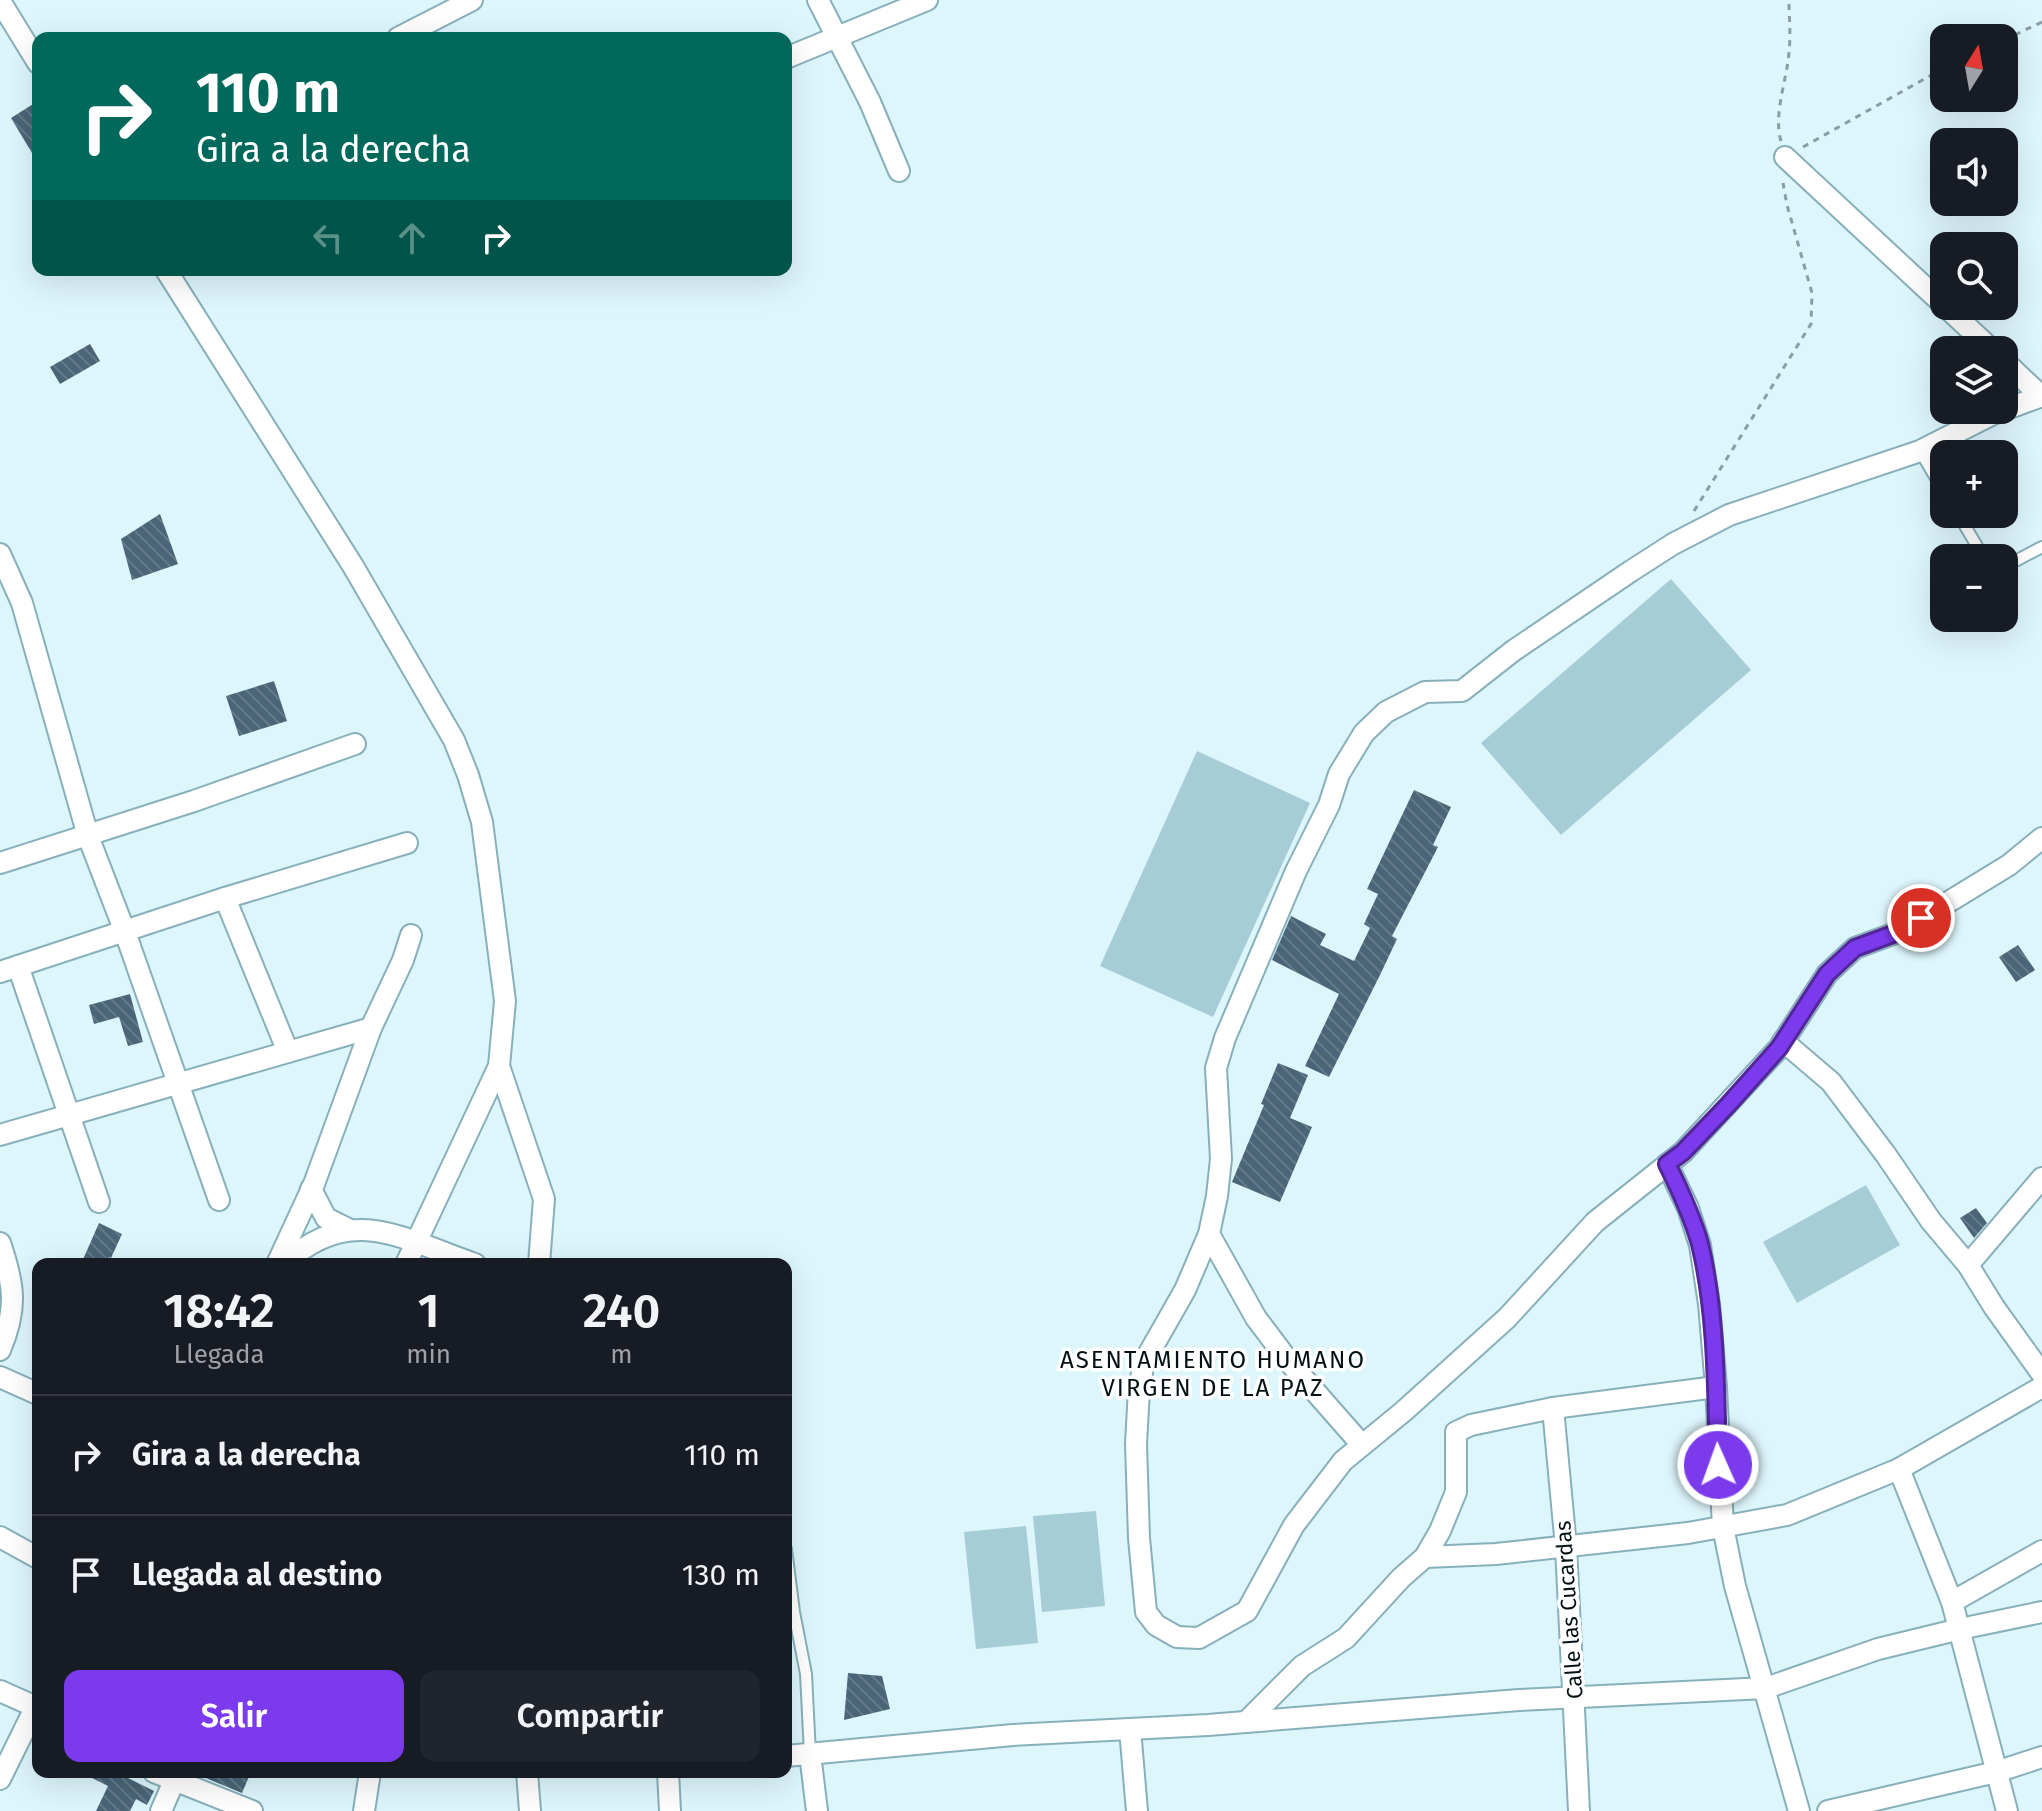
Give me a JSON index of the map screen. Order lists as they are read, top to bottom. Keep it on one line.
{"streets":{"street":["Calle las Cucardas"]},"districts":["ASENTAMIENTO HUMANO VIRGEN DE LA PAZ"],"north":"top","page":{"map_buttons":["+","−"],"turn":["110 m","Gira a la derecha"],"eta":["18:42","Llegada","1","min","240","m"],"list":[{"name":"Gira a la derecha","value":"110 m"},{"name":"Llegada al destino","value":"130 m"}],"buttons":["Salir","Compartir"]}}
